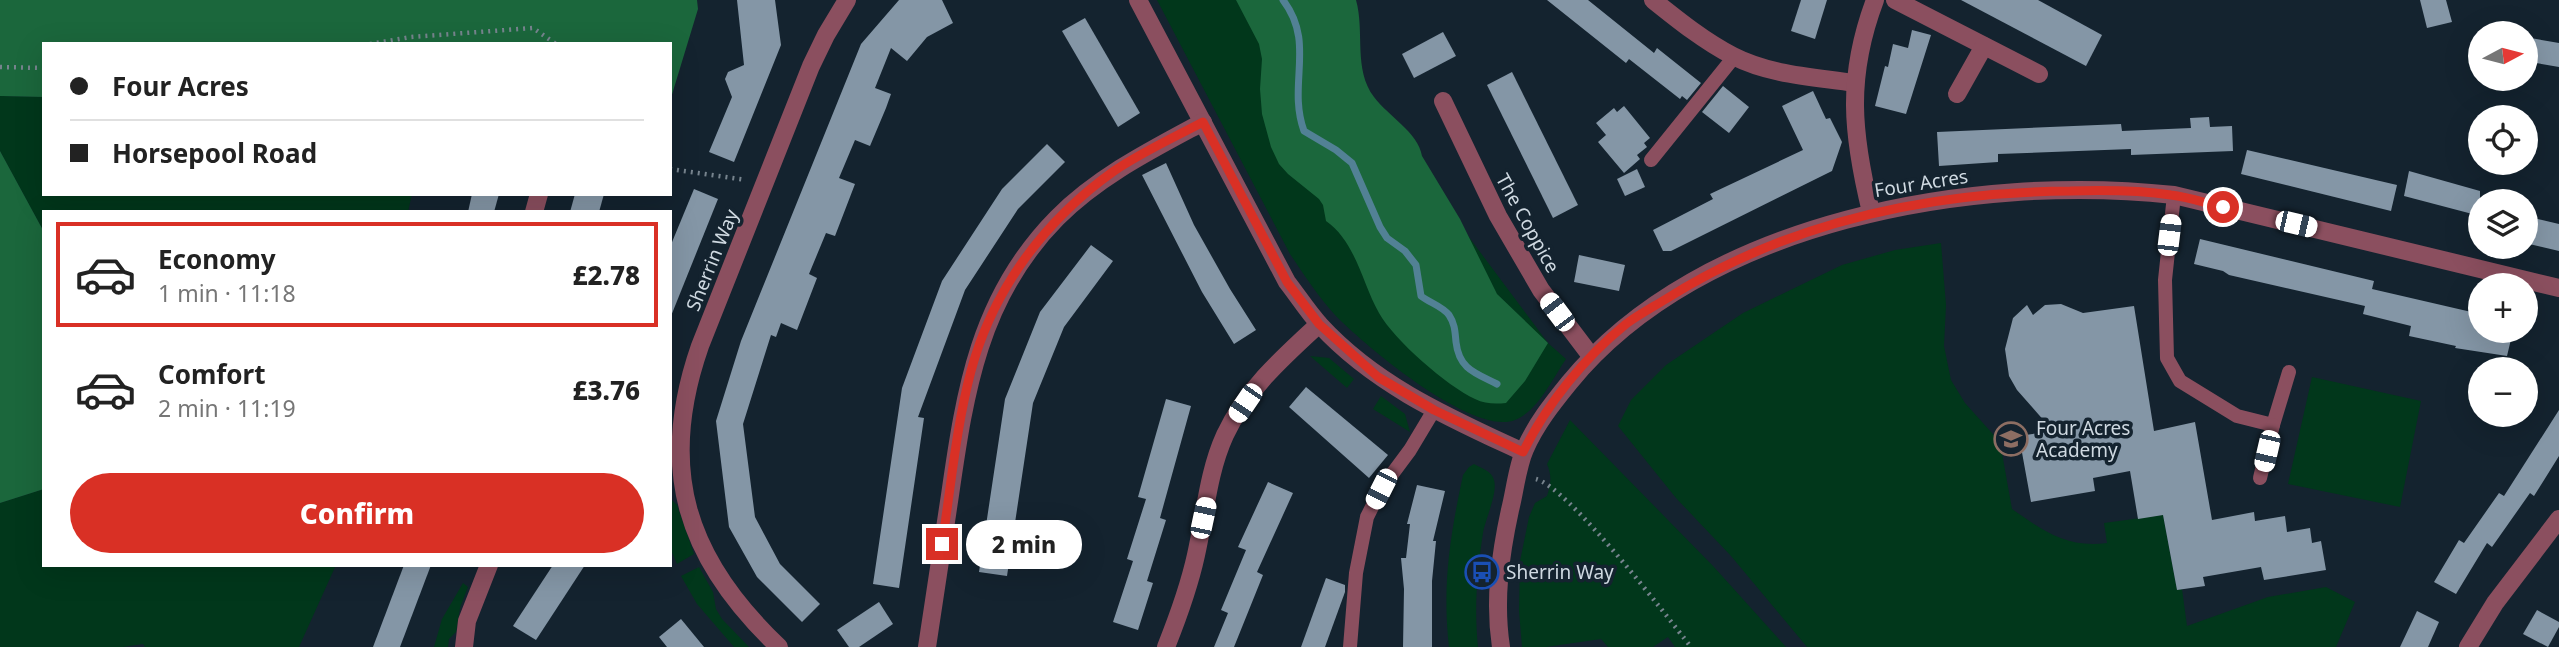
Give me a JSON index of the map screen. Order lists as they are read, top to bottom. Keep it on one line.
{"streets":{"street":["Four Acres","The Coppice","Sherrin Way"]},"crossings":[["Four Acres","The Coppice"]],"places":{"school or university":["Four Acres Academy"],"bus stop":["Sherrin Way"]},"north":"right","page":{"map_buttons":["+","−"],"banner":["Four Acres","Horsepool Road"],"list":[{"name":"Economy","note":"1 min · 11:18","value":"£2.78"},{"name":"Comfort","note":"2 min · 11:19","value":"£3.76"}],"buttons":"Confirm","bubble":"2 min"}}
